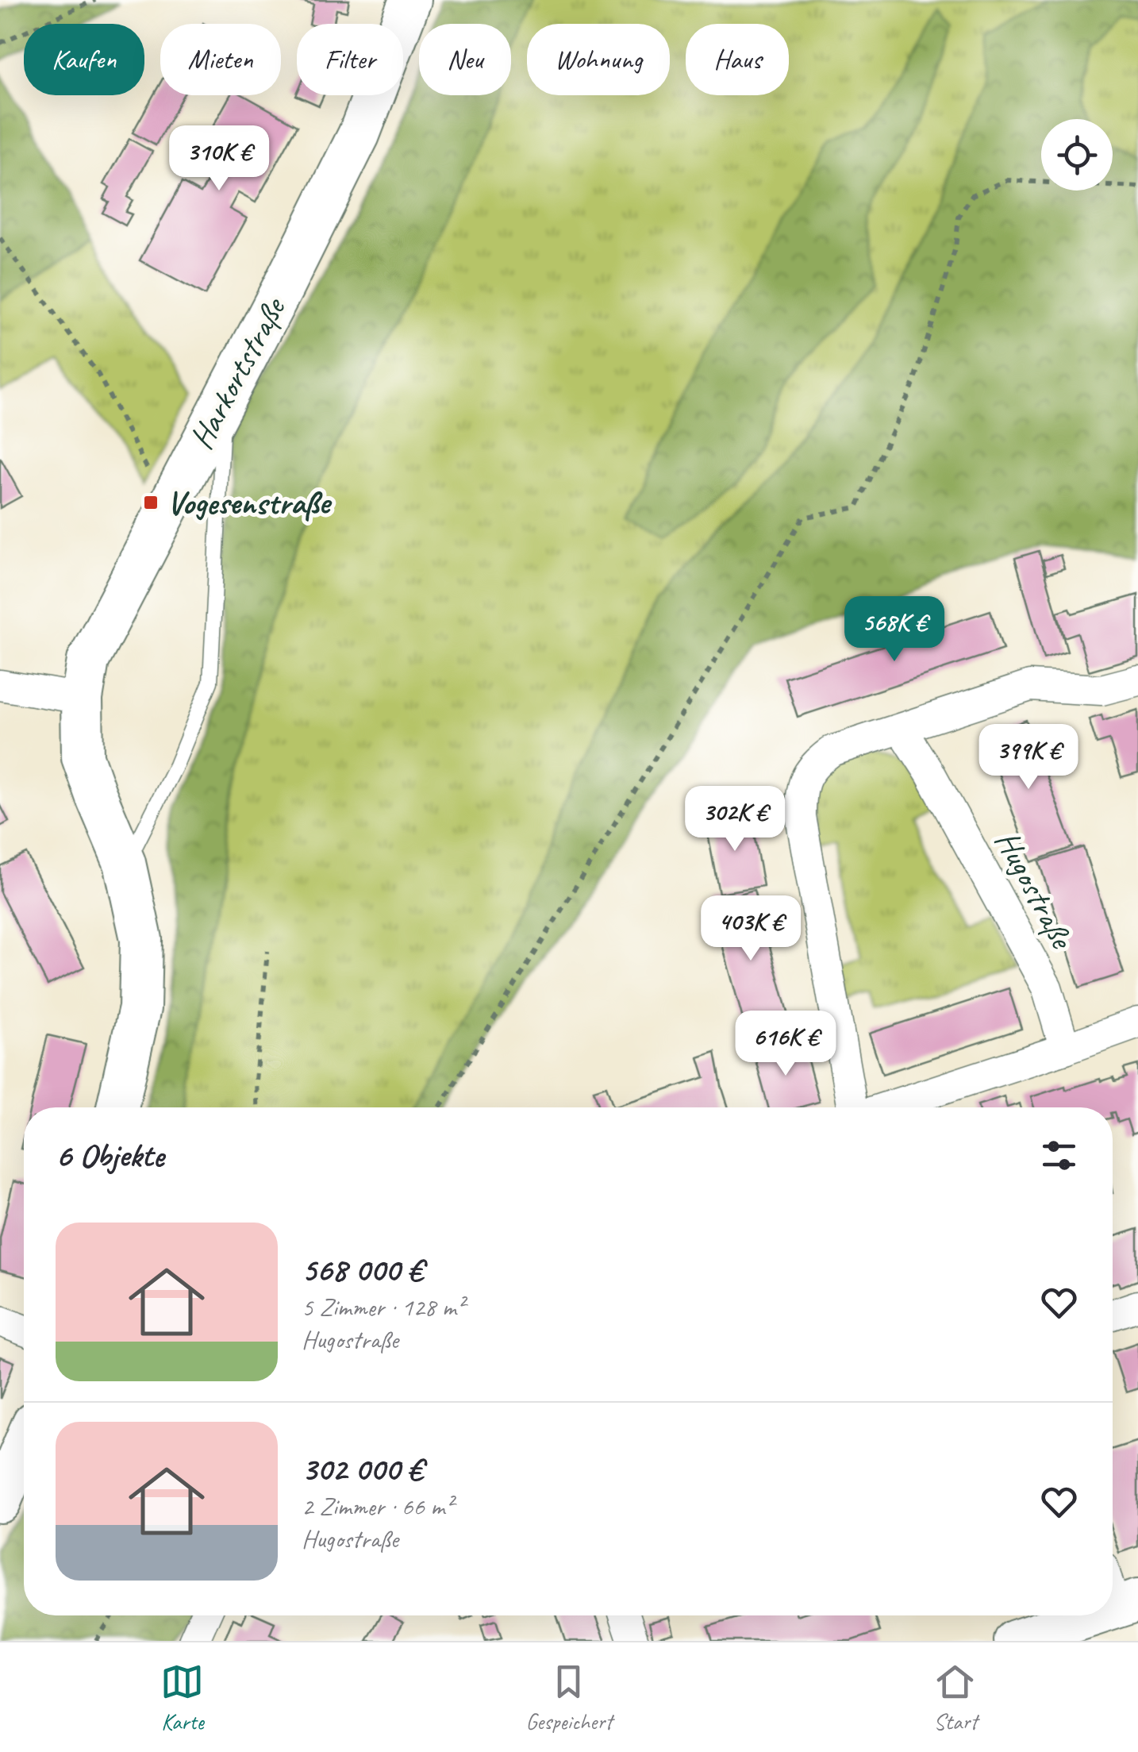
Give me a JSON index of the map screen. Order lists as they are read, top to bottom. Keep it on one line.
{"streets":{"street":["Harkortstraße","Hugostraße"]},"places":{"transit":["Vogesenstraße"]},"page":{"chip":["Kaufen","Mieten","Filter","Neu","Wohnung","Haus"],"price":["310K €","568K €","399K €","302K €","403K €","616K €"],"heading":"6 Objekte","list":[{"name":"568 000 €","note":"5 Zimmer · 128 m² · Hugostraße"},{"name":"302 000 €","note":"2 Zimmer · 66 m² · Hugostraße"}],"tabs":["Karte","Gespeichert","Start"]}}
